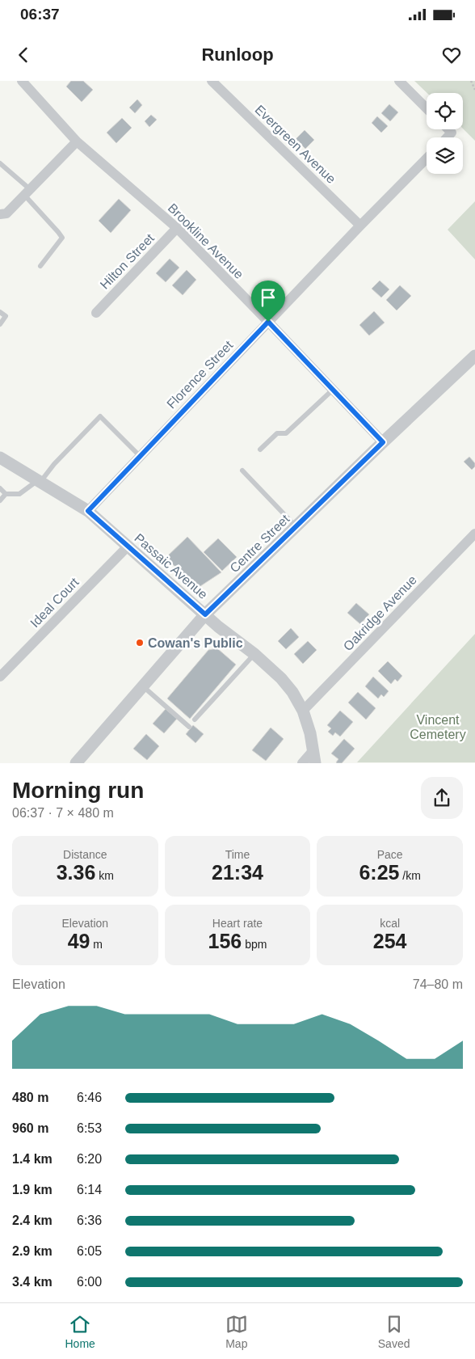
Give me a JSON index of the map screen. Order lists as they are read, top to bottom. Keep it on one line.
{"streets":{"street":["Evergreen Avenue","Brookline Avenue","Hilton Street","Florence Street","Centre Street","Passaic Avenue","Ideal Court","Oakridge Avenue"]},"crossings":[["Evergreen Avenue","Florence Street"],["Brookline Avenue","Hilton Street"],["Brookline Avenue","Florence Street"],["Brookline Avenue","Centre Street"],["Florence Street","Passaic Avenue"],["Centre Street","Passaic Avenue"],["Passaic Avenue","Ideal Court"],["Passaic Avenue","Oakridge Avenue"]],"parks":["Vincent Cemetery"],"places":["Cowan's Public"],"page":{"status":"06:37","header":"Runloop","heading":["Morning run","06:37 · 7 × 480 m"],"stats":[["Distance","3.36 km"],["Time","21:34"],["Pace","6:25 /km"],["Elevation","49 m"],["Heart rate","156 bpm"],["kcal","254"]],"chart":["Elevation","74–80 m"],"list":[{"name":"480 m","note":"6:46"},{"name":"960 m","note":"6:53"},{"name":"1.4 km","note":"6:20"},{"name":"1.9 km","note":"6:14"},{"name":"2.4 km","note":"6:36"},{"name":"2.9 km","note":"6:05"},{"name":"3.4 km","note":"6:00"}],"tabs":["Home","Map","Saved"]}}
